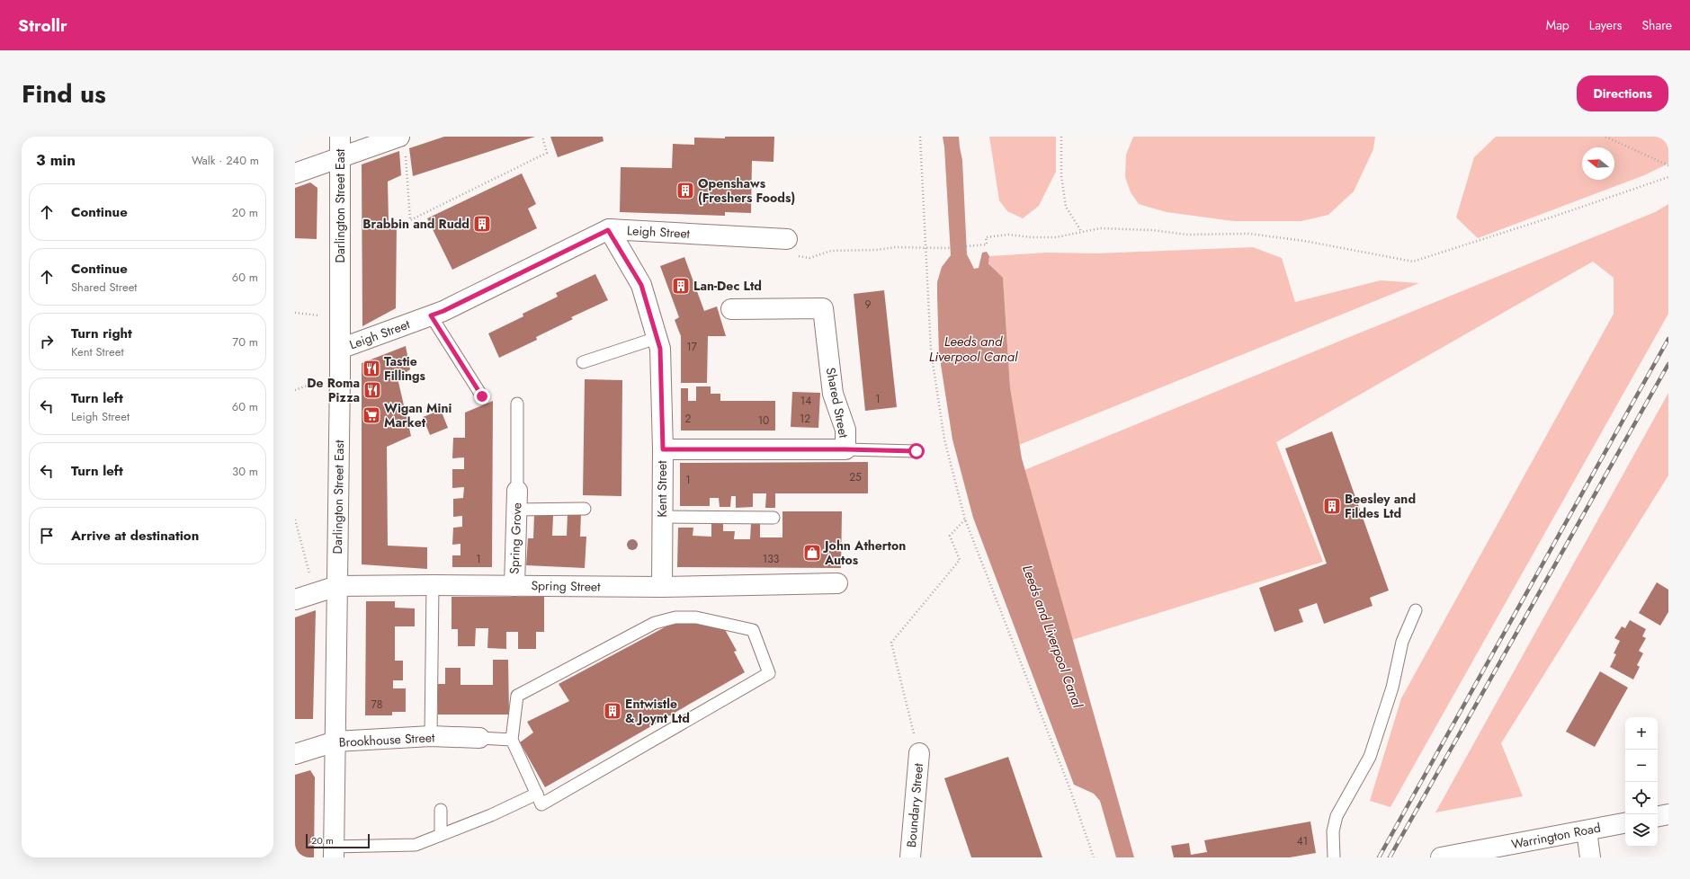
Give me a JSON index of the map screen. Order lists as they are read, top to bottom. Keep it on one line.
{"streets":{"main road":["Darlington Street East","Leigh Street","Shared Street","Kent Street","Spring Grove","Spring Street","Brookhouse Street","Boundary Street","Warrington Road"]},"crossings":[["Darlington Street East","Leigh Street"],["Darlington Street East","Spring Street"],["Darlington Street East","Brookhouse Street"],["Leigh Street","Kent Street"],["Shared Street","Kent Street"],["Kent Street","Spring Street"],["Spring Grove","Spring Street"]],"water":["Leeds and Liverpool Canal"],"places":{"building":["Openshaws (Freshers Foods)","Brabbin and Rudd","Lan-Dec Ltd","Beesley and Fildes Ltd","Entwistle & Joynt Ltd"],"restaurant":["Tastie Fillings","De Roma Pizza"],"supermarket":["Wigan Mini Market"],"shop":["John Atherton Autos"]},"house_numbers":["9","17","1","14","2","12","10","25","1","1","133","78","41"],"scale_bar":"20 m","north":"left","page":{"header":"Strollr","nav":["Map","Layers","Share"],"title":"Find us","buttons":"Directions","heading":["3 min","Walk · 240 m"],"list":[["Continue","20 m"],["Continue","Shared Street","60 m"],["Turn right","Kent Street","70 m"],["Turn left","Leigh Street","60 m"],["Turn left","30 m"],"Arrive at destination"],"map_buttons":["+","−"],"scale":"20 m"}}
